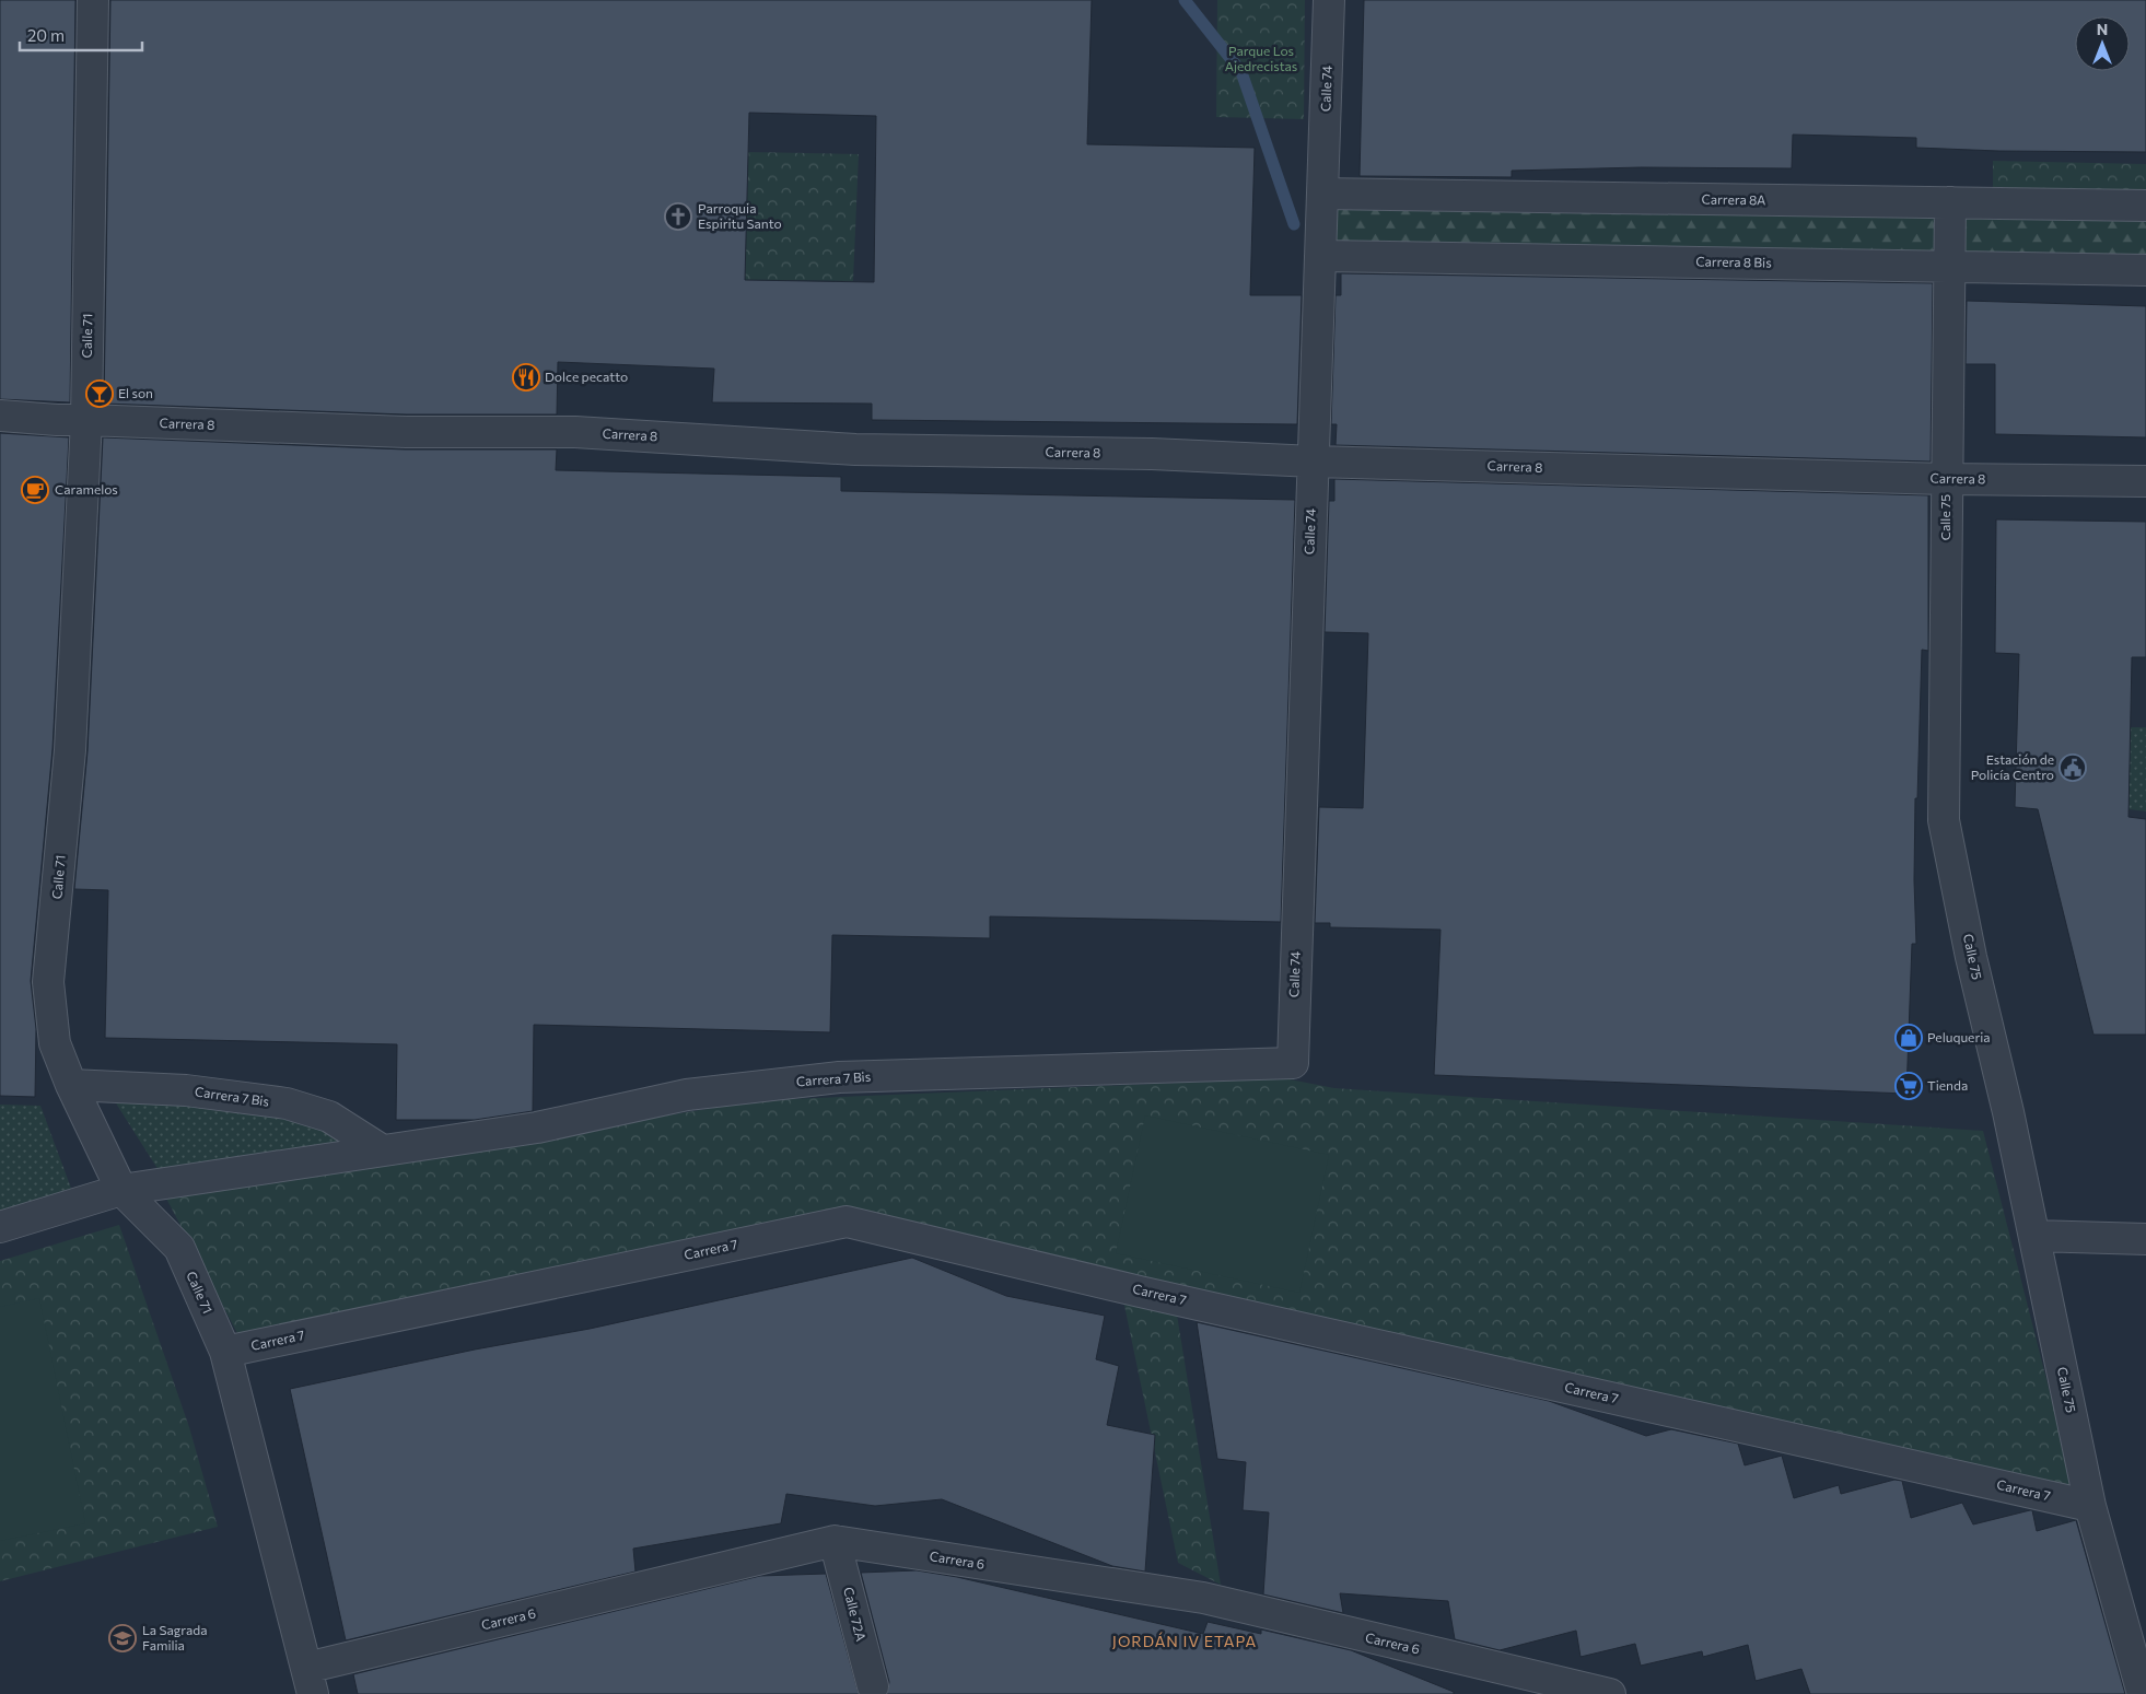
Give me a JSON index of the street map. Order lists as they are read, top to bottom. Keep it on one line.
{"streets":{"street":["Calle 74","Carrera 8A","Carrera 8 Bis","Calle 71","Carrera 8","Calle 75","Carrera 7 Bis","Carrera 7","Carrera 6","Calle 72A"]},"crossings":[["Calle 74","Carrera 8A"],["Calle 74","Carrera 8 Bis"],["Calle 74","Carrera 8"],["Calle 74","Carrera 7 Bis"],["Carrera 8A","Calle 75"],["Carrera 8 Bis","Calle 75"],["Calle 71","Carrera 8"],["Calle 71","Carrera 7 Bis"],["Calle 71","Carrera 7"],["Calle 71","Carrera 6"],["Carrera 8","Calle 75"],["Calle 75","Carrera 7"],["Carrera 6","Calle 72A"]],"districts":["JORDÁN IV ETAPA"],"parks":["Parque Los Ajedrecistas"],"places":{"church":["Parroquia Espiritu Santo"],"restaurant":["Dolce pecatto"],"bar":["El son"],"cafe":["Caramelos"],"public building":["Estación de Policía Centro"],"shop":["Peluqueria"],"supermarket":["Tienda"],"school or university":["La Sagrada Familia"]},"scale_bar":"20 m","north":"top"}
